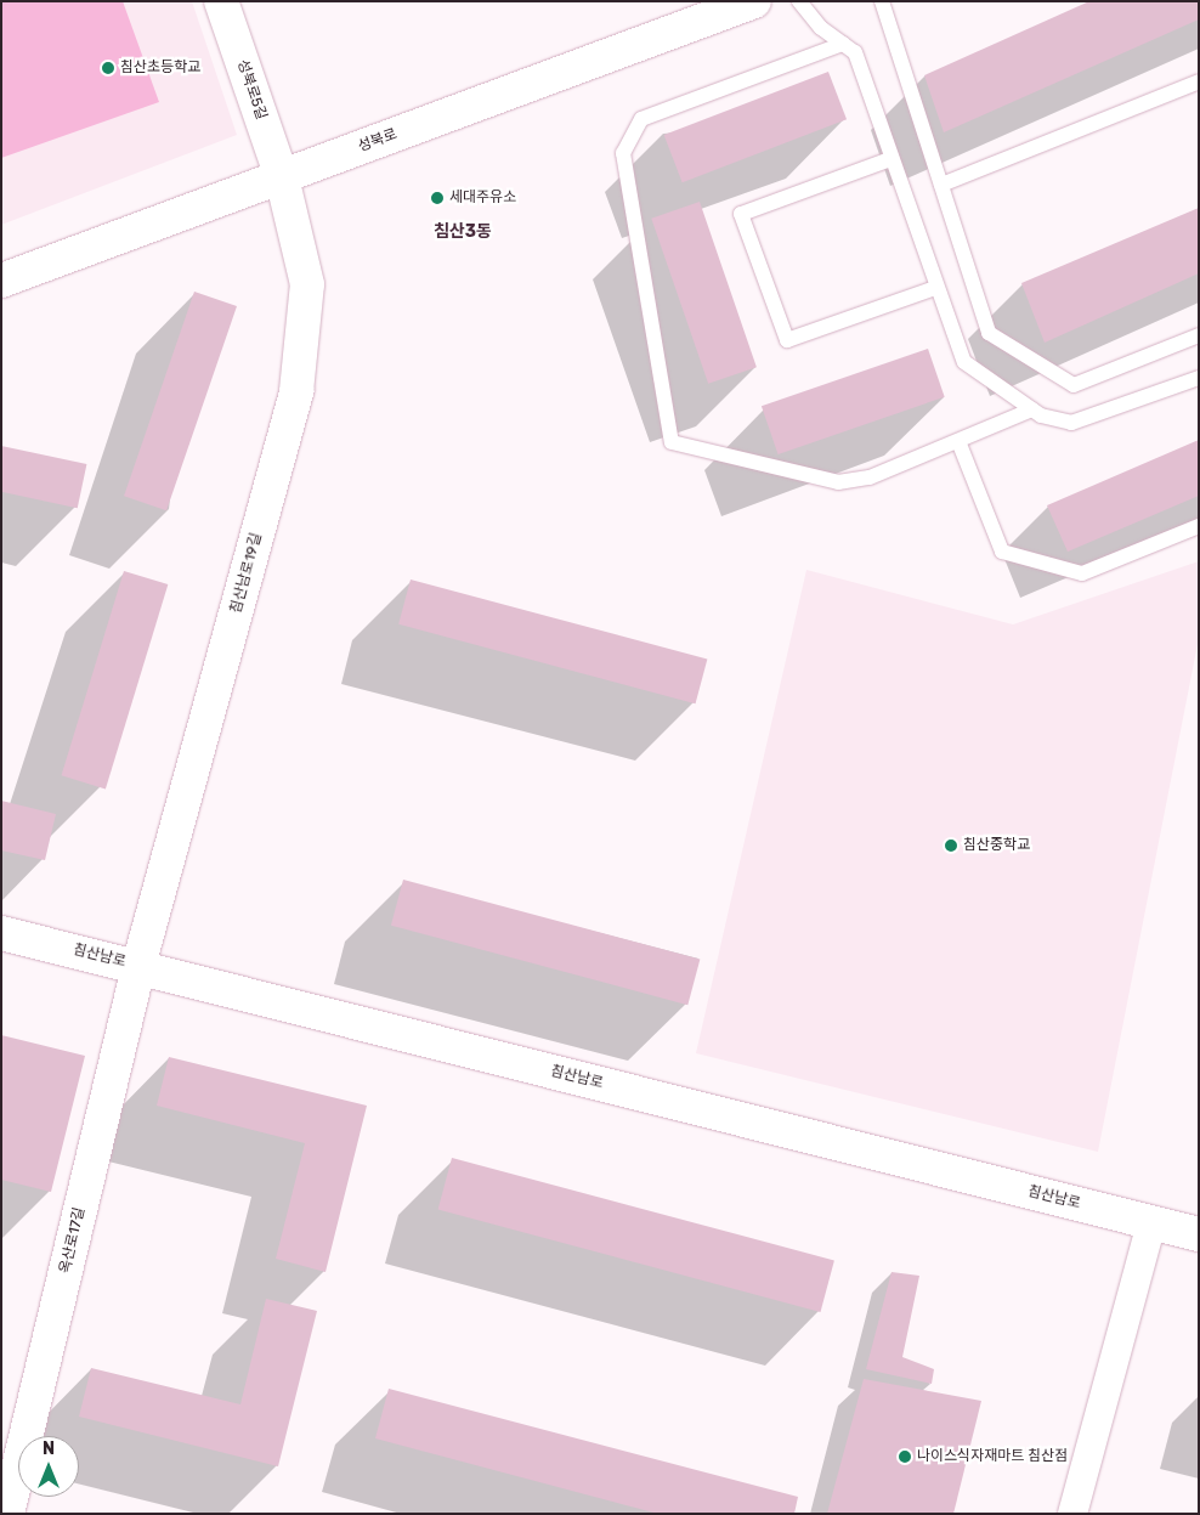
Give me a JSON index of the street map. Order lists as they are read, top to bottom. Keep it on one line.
{"streets":{"main road":["성북로5길","성북로","침산남로19길","침산남로","옥산로17길"]},"crossings":[["성북로5길","성북로"],["성북로5길","침산남로19길"],["성북로","침산남로19길"],["침산남로19길","침산남로"],["침산남로19길","옥산로17길"],["침산남로","옥산로17길"]],"districts":["침산3동"],"places":["침산초등학교","세대주유소","침산중학교","나이스식자재마트 침산점"],"north":"top"}
